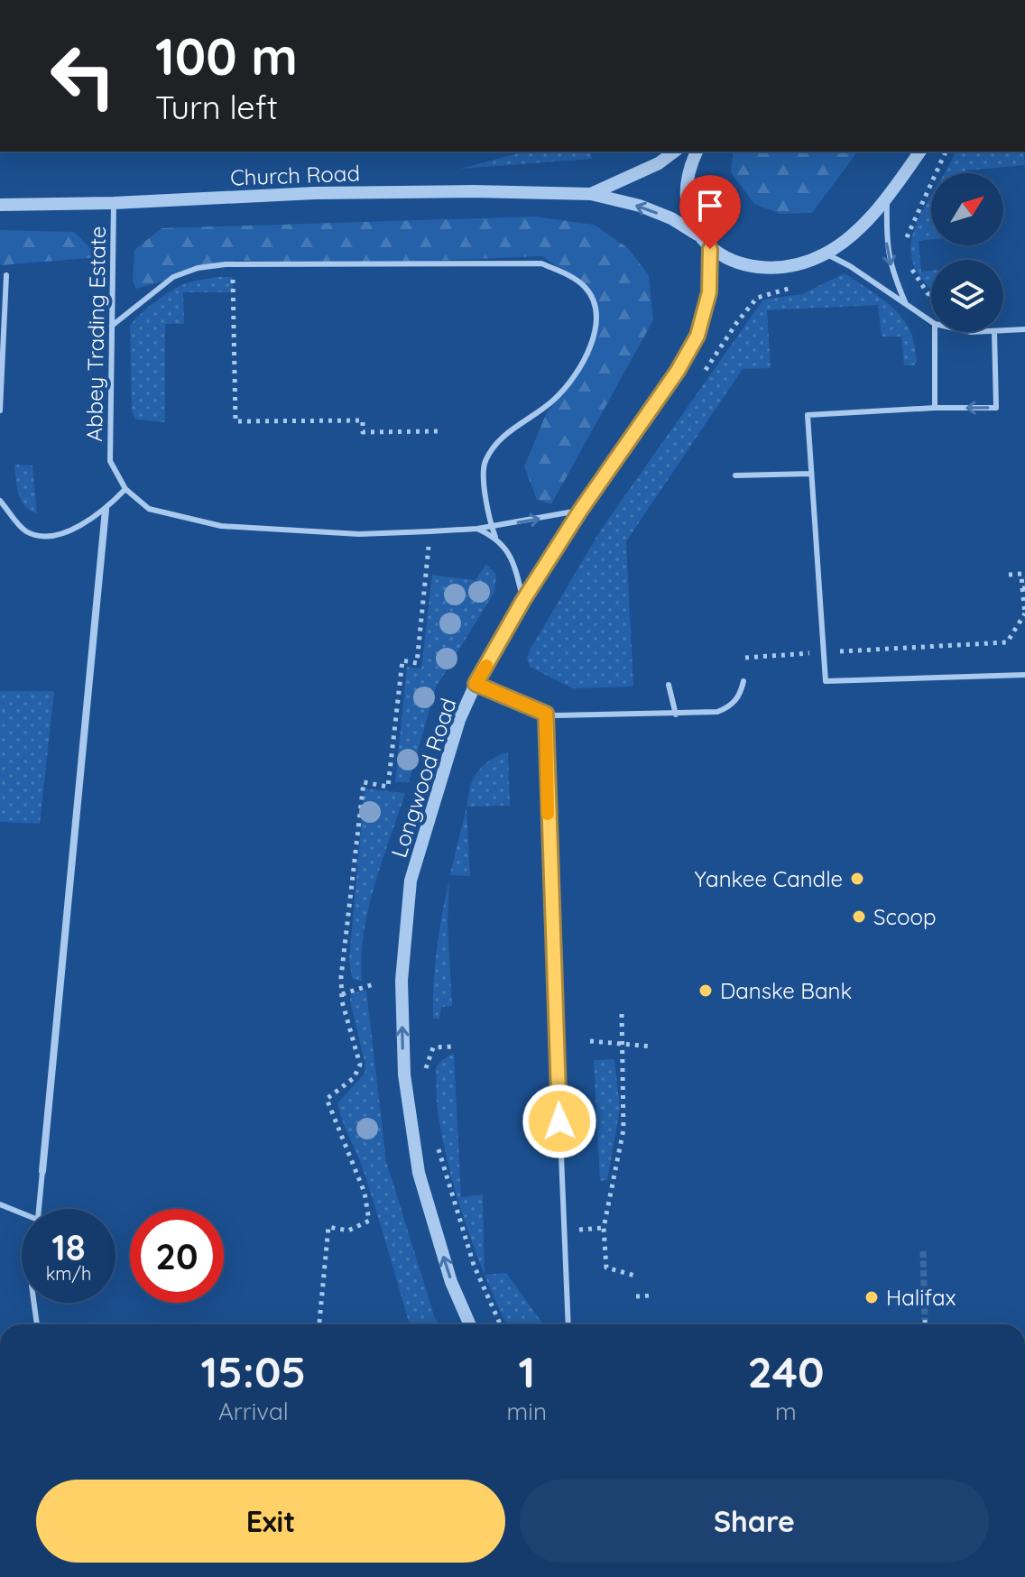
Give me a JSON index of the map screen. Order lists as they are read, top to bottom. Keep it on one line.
{"streets":{"street":["Church Road","Longwood Road"],"lane":["Abbey Trading Estate"]},"crossings":[["Church Road","Abbey Trading Estate"],["Abbey Trading Estate","Longwood Road"]],"one_way":["Longwood Road"],"places":["Yankee Candle","Scoop","Danske Bank","Halifax"],"north":"top right","page":{"turn":["100 m","Turn left"],"speed":"18 km/h","limit":"20","eta":["15:05","Arrival","1","min","240","m"],"buttons":["Exit","Share"]}}
